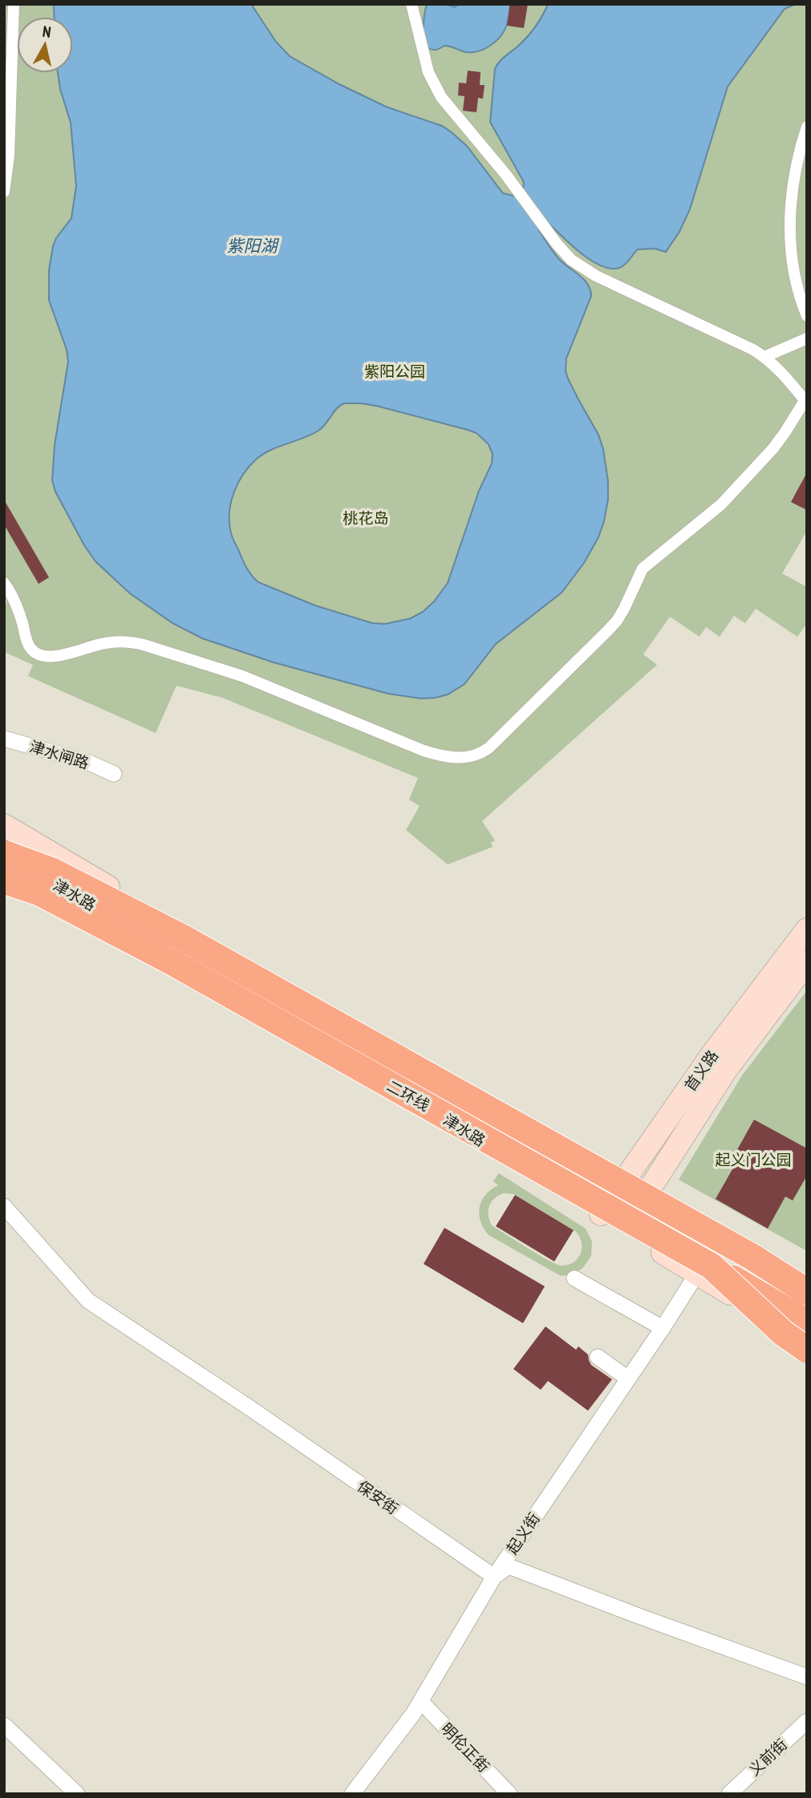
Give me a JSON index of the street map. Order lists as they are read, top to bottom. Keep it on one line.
{"streets":{"highway":["二环线"],"main road":["津水路","首义路"],"street":["津水闸路","保安街","起义街","明伦正街","义前街"]},"crossings":[["津水路","首义路"],["津水路","二环线"],["津水路","起义街"],["二环线","起义街"],["保安街","起义街"],["起义街","明伦正街"]],"water":["紫阳湖"],"parks":["紫阳公园","桃花岛","起义门公园"],"north":"top"}
